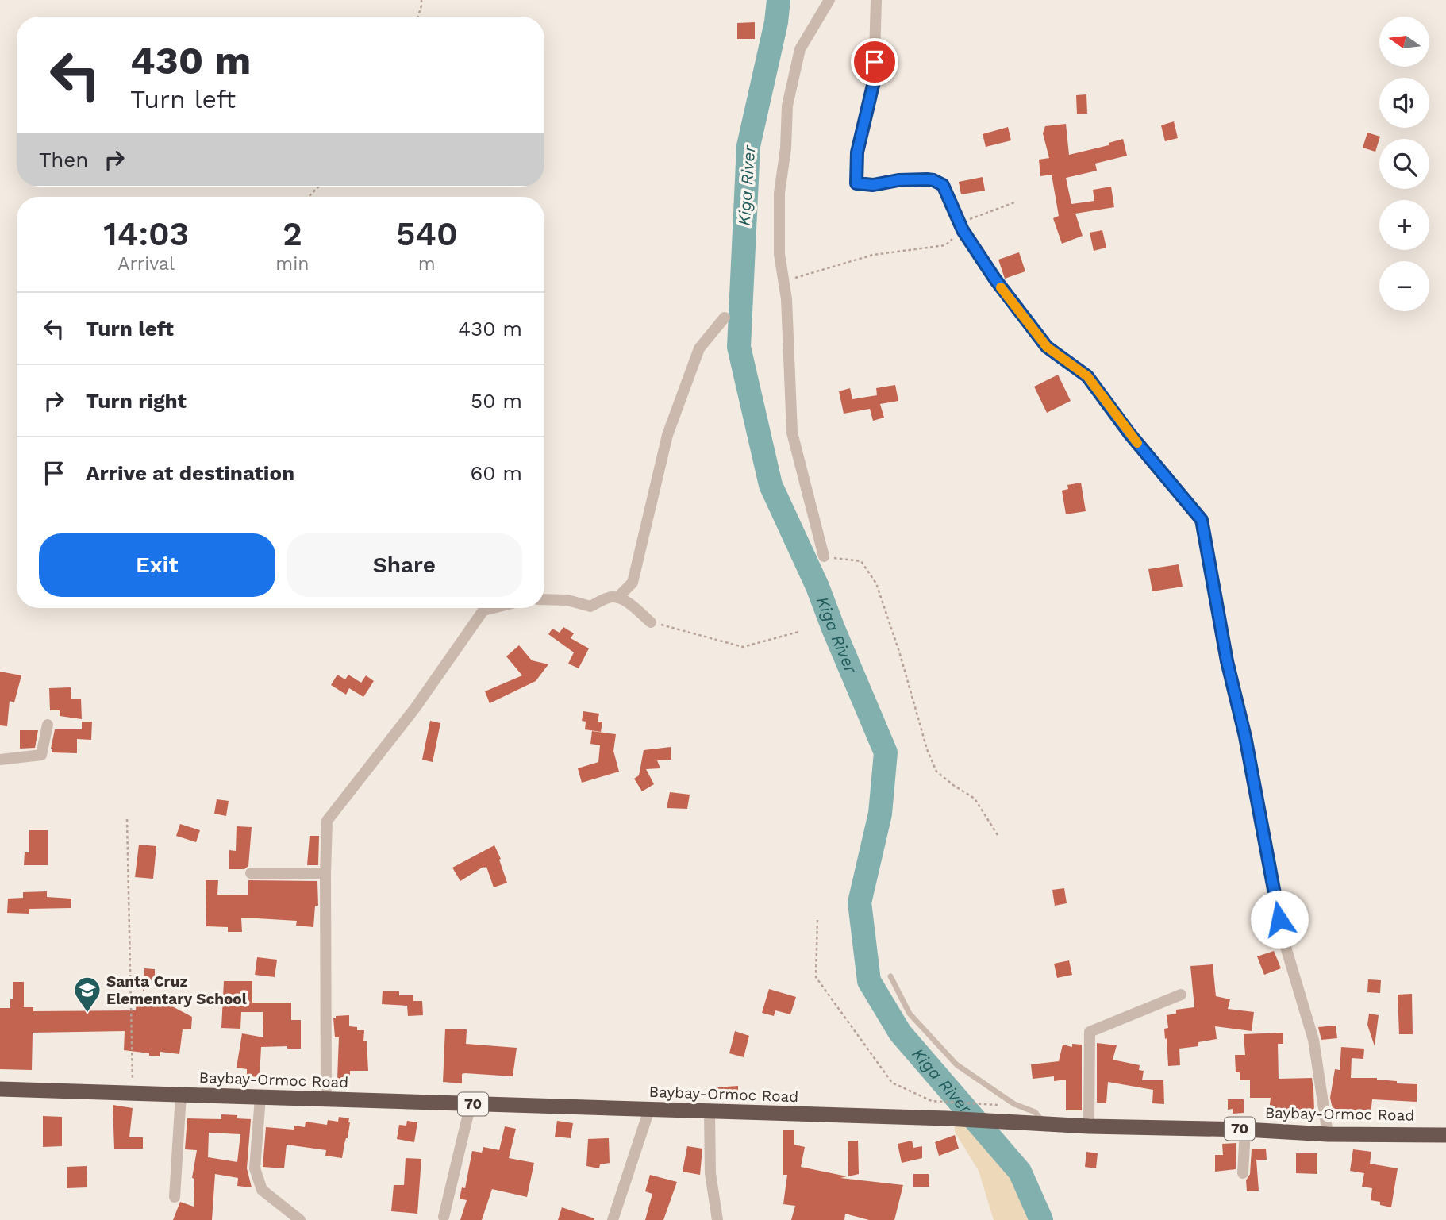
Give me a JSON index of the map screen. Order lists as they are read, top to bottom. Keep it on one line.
{"streets":{"highway":["Baybay-Ormoc Road","70"]},"water":["Kiga River"],"places":{"school or university":["Santa Cruz Elementary School"]},"north":"left","page":{"map_buttons":["+","−"],"turn":["430 m","Turn left"],"then":"Then","eta":["14:03","Arrival","2","min","540","m"],"list":[{"name":"Turn left","value":"430 m"},{"name":"Turn right","value":"50 m"},{"name":"Arrive at destination","value":"60 m"}],"buttons":["Exit","Share"]}}
